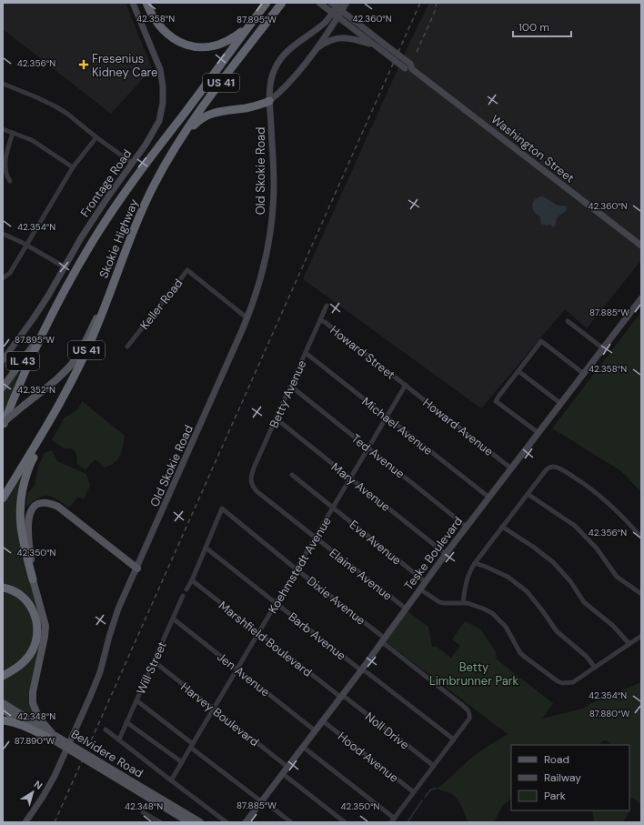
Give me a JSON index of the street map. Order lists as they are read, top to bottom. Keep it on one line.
{"streets":{"highway":["US 41","Skokie Highway"],"main road":["IL 43","Belvidere Road"],"street":["Washington Street","Old Skokie Road","Frontage Road","Keller Road","Howard Street","Betty Avenue","Michael Avenue","Howard Avenue","Ted Avenue","Mary Avenue","Eva Avenue","Teske Boulevard","Koehmstedt Avenue","Elaine Avenue","Dixie Avenue","Barb Avenue","Marshfield Boulevard","Will Street","Jen Avenue","Harvey Boulevard","Noll Drive","Hood Avenue"]},"crossings":[["Washington Street","Old Skokie Road"],["Old Skokie Road","Keller Road"],["Skokie Highway","IL 43"],["Howard Street","Betty Avenue"],["Howard Street","Howard Avenue"],["Howard Street","Koehmstedt Avenue"],["Betty Avenue","Michael Avenue"],["Betty Avenue","Ted Avenue"],["Betty Avenue","Mary Avenue"],["Betty Avenue","Elaine Avenue"],["Michael Avenue","Teske Boulevard"],["Michael Avenue","Koehmstedt Avenue"],["Howard Avenue","Teske Boulevard"],["Howard Avenue","Koehmstedt Avenue"],["Ted Avenue","Teske Boulevard"],["Ted Avenue","Koehmstedt Avenue"],["Mary Avenue","Teske Boulevard"],["Mary Avenue","Koehmstedt Avenue"],["Eva Avenue","Teske Boulevard"],["Eva Avenue","Koehmstedt Avenue"],["Teske Boulevard","Elaine Avenue"],["Teske Boulevard","Dixie Avenue"],["Teske Boulevard","Barb Avenue"],["Teske Boulevard","Marshfield Boulevard"],["Teske Boulevard","Jen Avenue"],["Teske Boulevard","Harvey Boulevard"],["Teske Boulevard","Noll Drive"],["Teske Boulevard","Hood Avenue"],["Koehmstedt Avenue","Elaine Avenue"],["Koehmstedt Avenue","Dixie Avenue"],["Koehmstedt Avenue","Barb Avenue"],["Koehmstedt Avenue","Marshfield Boulevard"],["Koehmstedt Avenue","Jen Avenue"],["Koehmstedt Avenue","Harvey Boulevard"],["Dixie Avenue","Barb Avenue"],["Marshfield Boulevard","Noll Drive"],["Will Street","Jen Avenue"],["Will Street","Harvey Boulevard"]],"parks":["Betty Limbrunner Park"],"places":{"health":["Fresenius Kidney Care"]},"legend":["Road","Railway","Park"],"scale_bar":"100 m","north":"top right","coordinates":["42.358°N","42.360°N","87.895°W","42.356°N","42.354°N","87.885°W","42.352°N","42.350°N","87.880°W","42.348°N","87.890°W"]}
